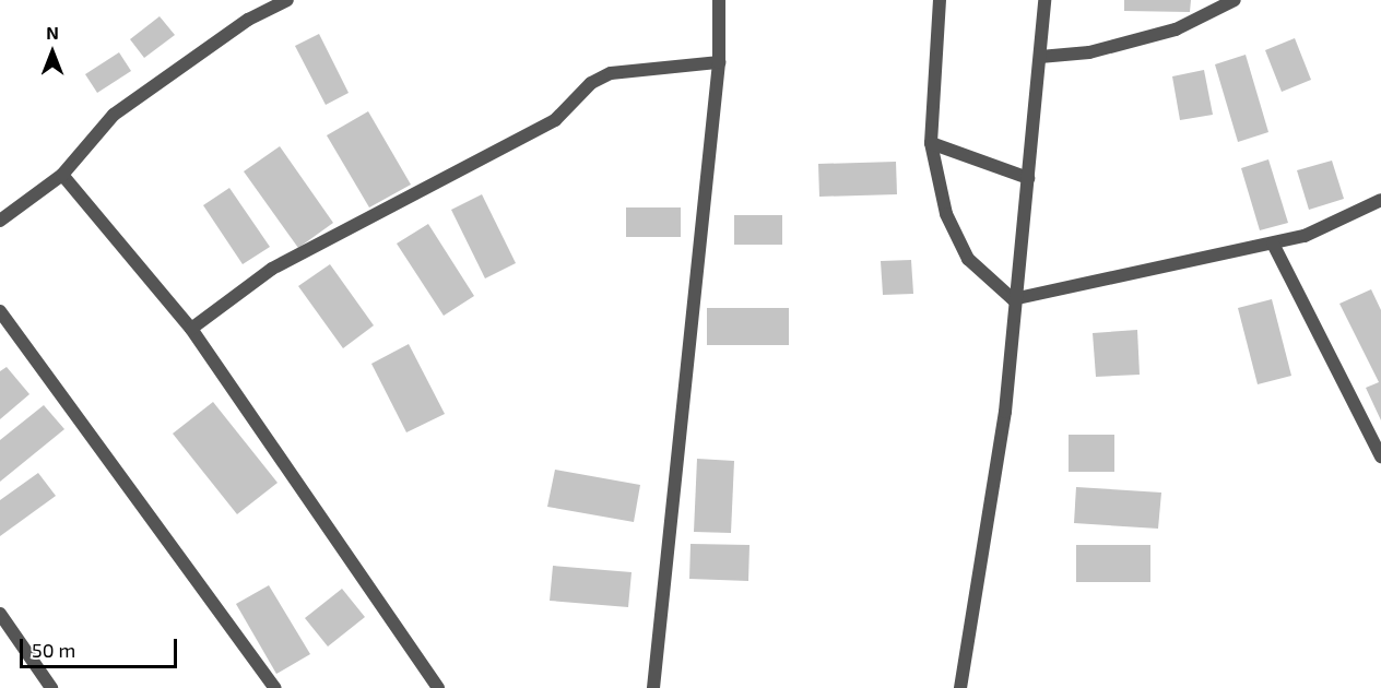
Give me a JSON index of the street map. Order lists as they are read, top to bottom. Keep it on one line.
{"scale_bar":"50 m","north":"top"}
